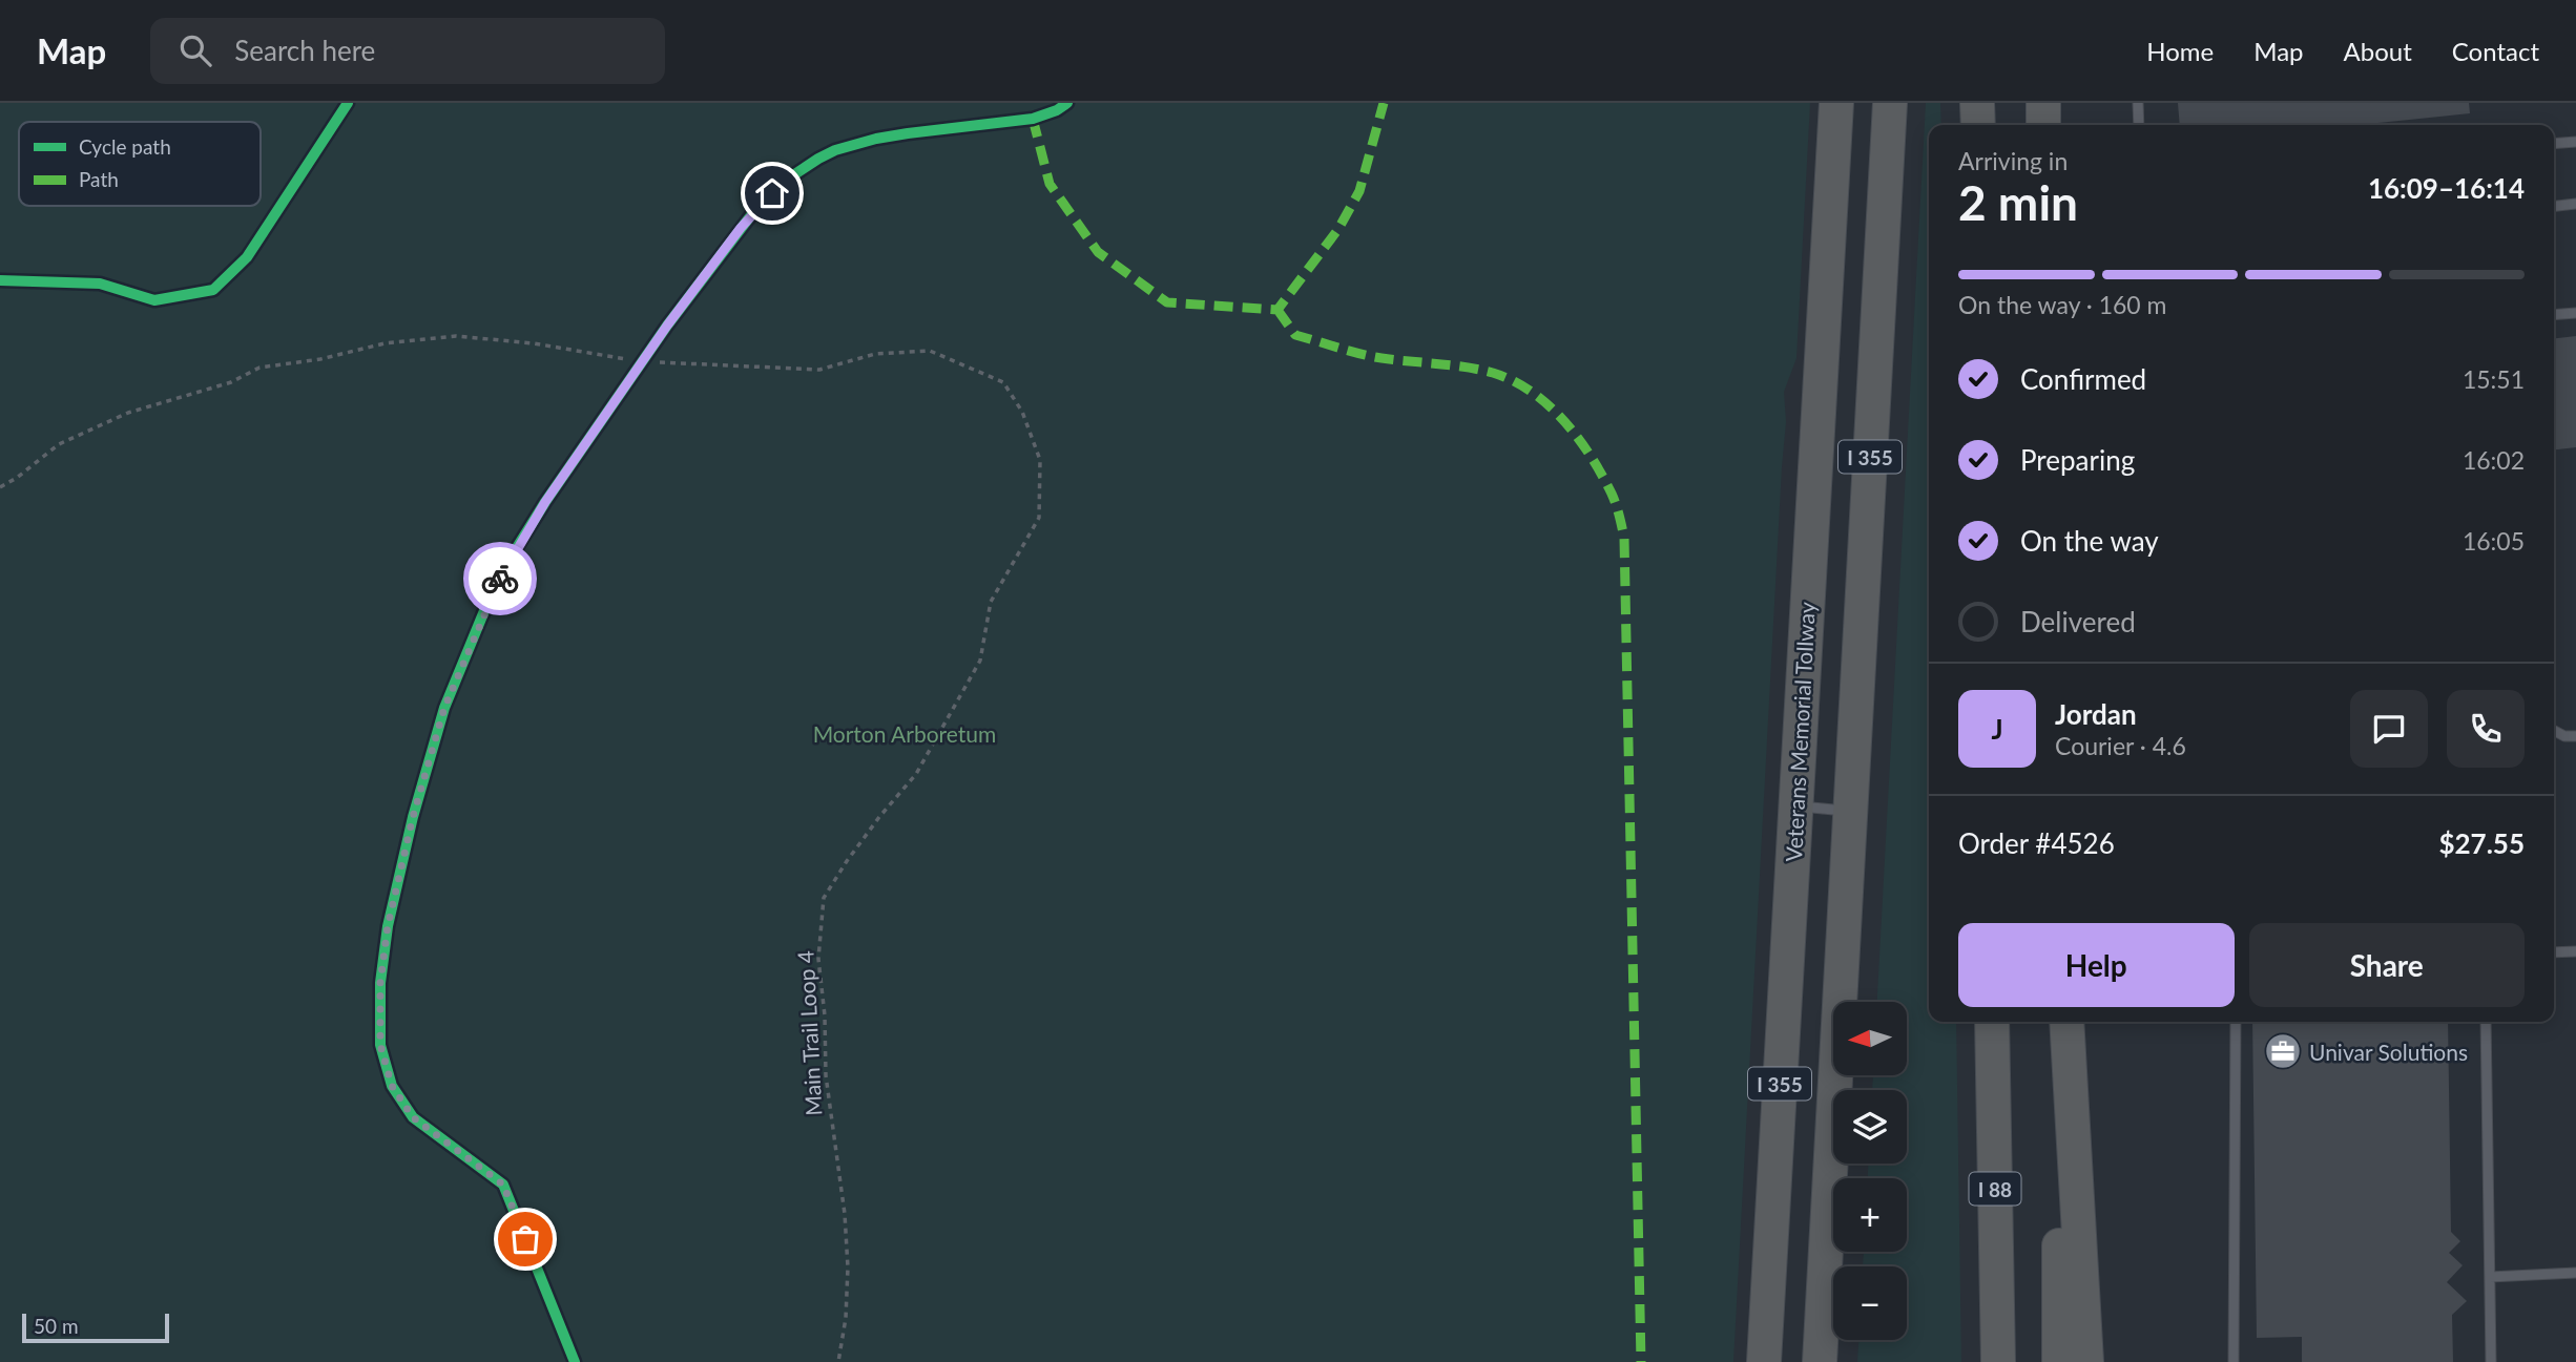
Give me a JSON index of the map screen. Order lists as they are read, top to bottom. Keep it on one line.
{"streets":{"highway":["I 355","Veterans Memorial Tollway","I 88"],"path":["Main Trail Loop 4"]},"parks":["Morton Arboretum"],"places":{"office":["Univar Solutions"]},"legend":["Cycle path","Path"],"scale_bar":"50 m","north":"left","page":{"header":"Map","search":"Search here","nav":["Home","Map","About","Contact"],"heading":["2 min","Arriving in","16:09–16:14"],"panel":["Jordan","Courier · 4.6","Order #4526","$27.55"],"bar":"On the way · 160 m","list":[["Confirmed","15:51"],["Preparing","16:02"],["On the way","16:05"],"Delivered"],"round":"J","buttons":["Help","Share"],"map_buttons":["+","−"],"scale":"50 m"}}
